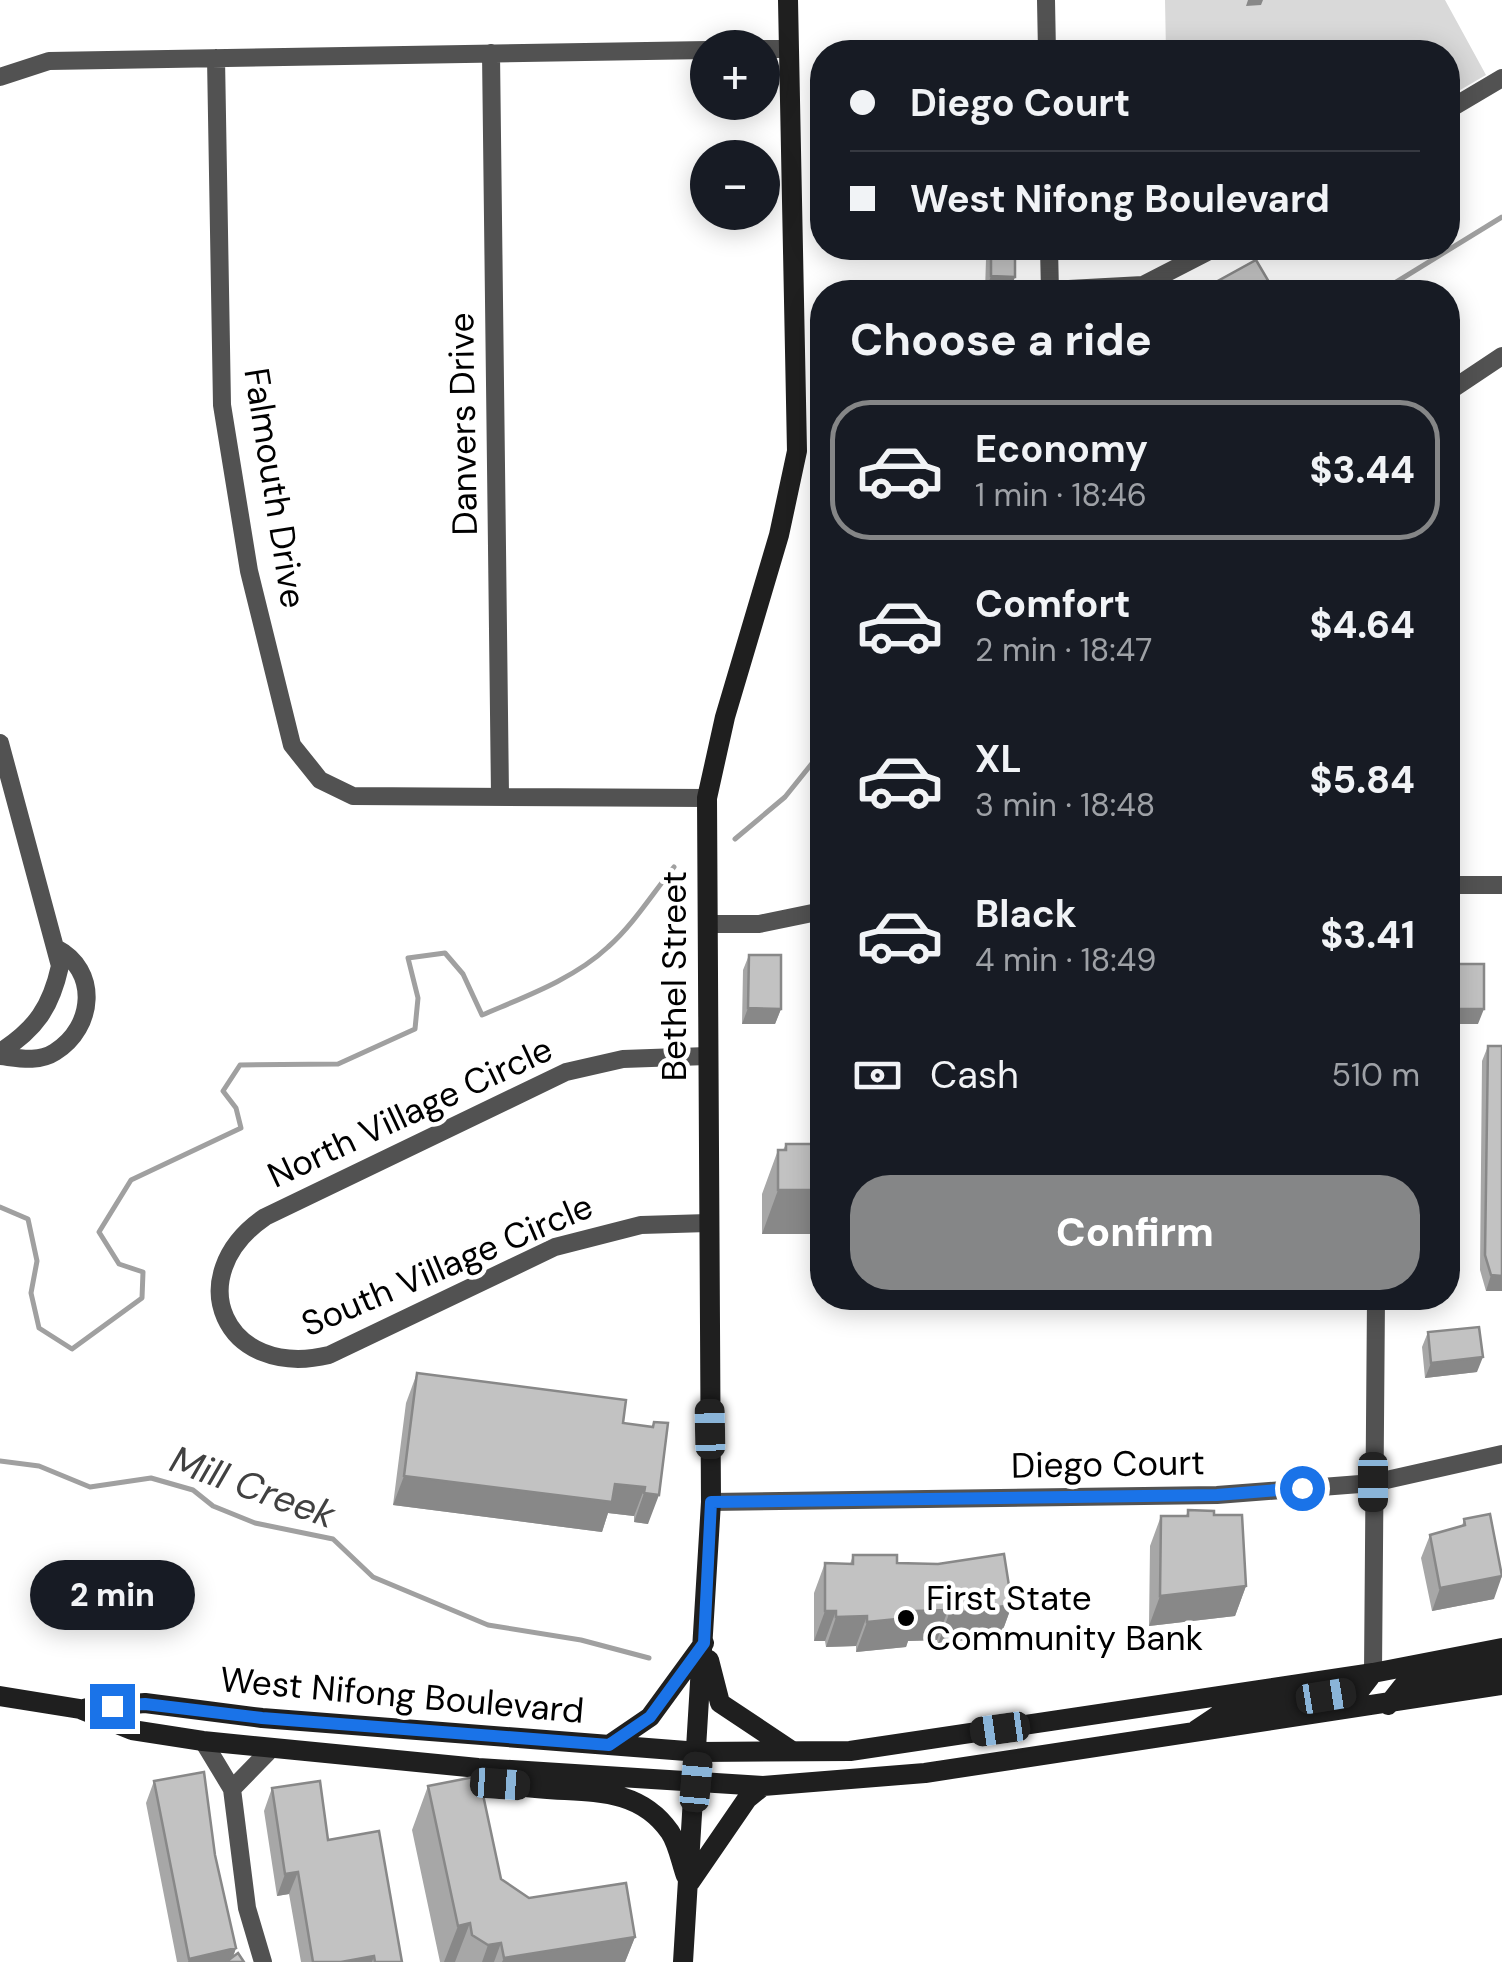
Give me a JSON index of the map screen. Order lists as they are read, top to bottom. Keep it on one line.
{"streets":{"main road":["Bethel Street","West Nifong Boulevard"],"street":["Danvers Drive","Falmouth Drive","North Village Circle","South Village Circle","Diego Court"]},"crossings":[["Danvers Drive","Falmouth Drive"],["Bethel Street","North Village Circle"],["Bethel Street","South Village Circle"],["Bethel Street","Diego Court"],["Bethel Street","West Nifong Boulevard"],["North Village Circle","South Village Circle"]],"water":["Mill Creek"],"places":["First State Community Bank"],"page":{"map_buttons":["+","−"],"banner":["Diego Court","West Nifong Boulevard"],"heading":"Choose a ride","list":[{"name":"Economy","note":"1 min · 18:46","value":"$3.44"},{"name":"Comfort","note":"2 min · 18:47","value":"$4.64"},{"name":"XL","note":"3 min · 18:48","value":"$5.84"},{"name":"Black","note":"4 min · 18:49","value":"$3.41"}],"pay":["Cash","510 m"],"buttons":"Confirm","bubble":"2 min"}}
